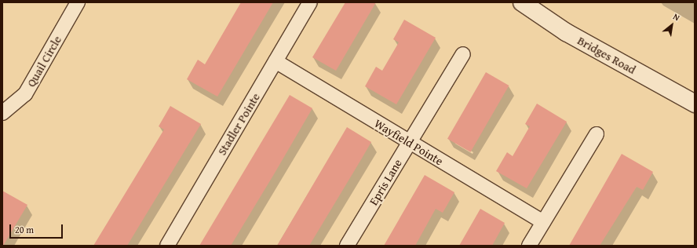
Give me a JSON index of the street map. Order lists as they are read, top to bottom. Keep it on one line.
{"streets":{"street":["Bridges Road","Quail Circle","Stadler Pointe","Wayfield Pointe","Epris Lane"]},"crossings":[["Stadler Pointe","Wayfield Pointe"],["Wayfield Pointe","Epris Lane"]],"scale_bar":"20 m","north":"top right"}
